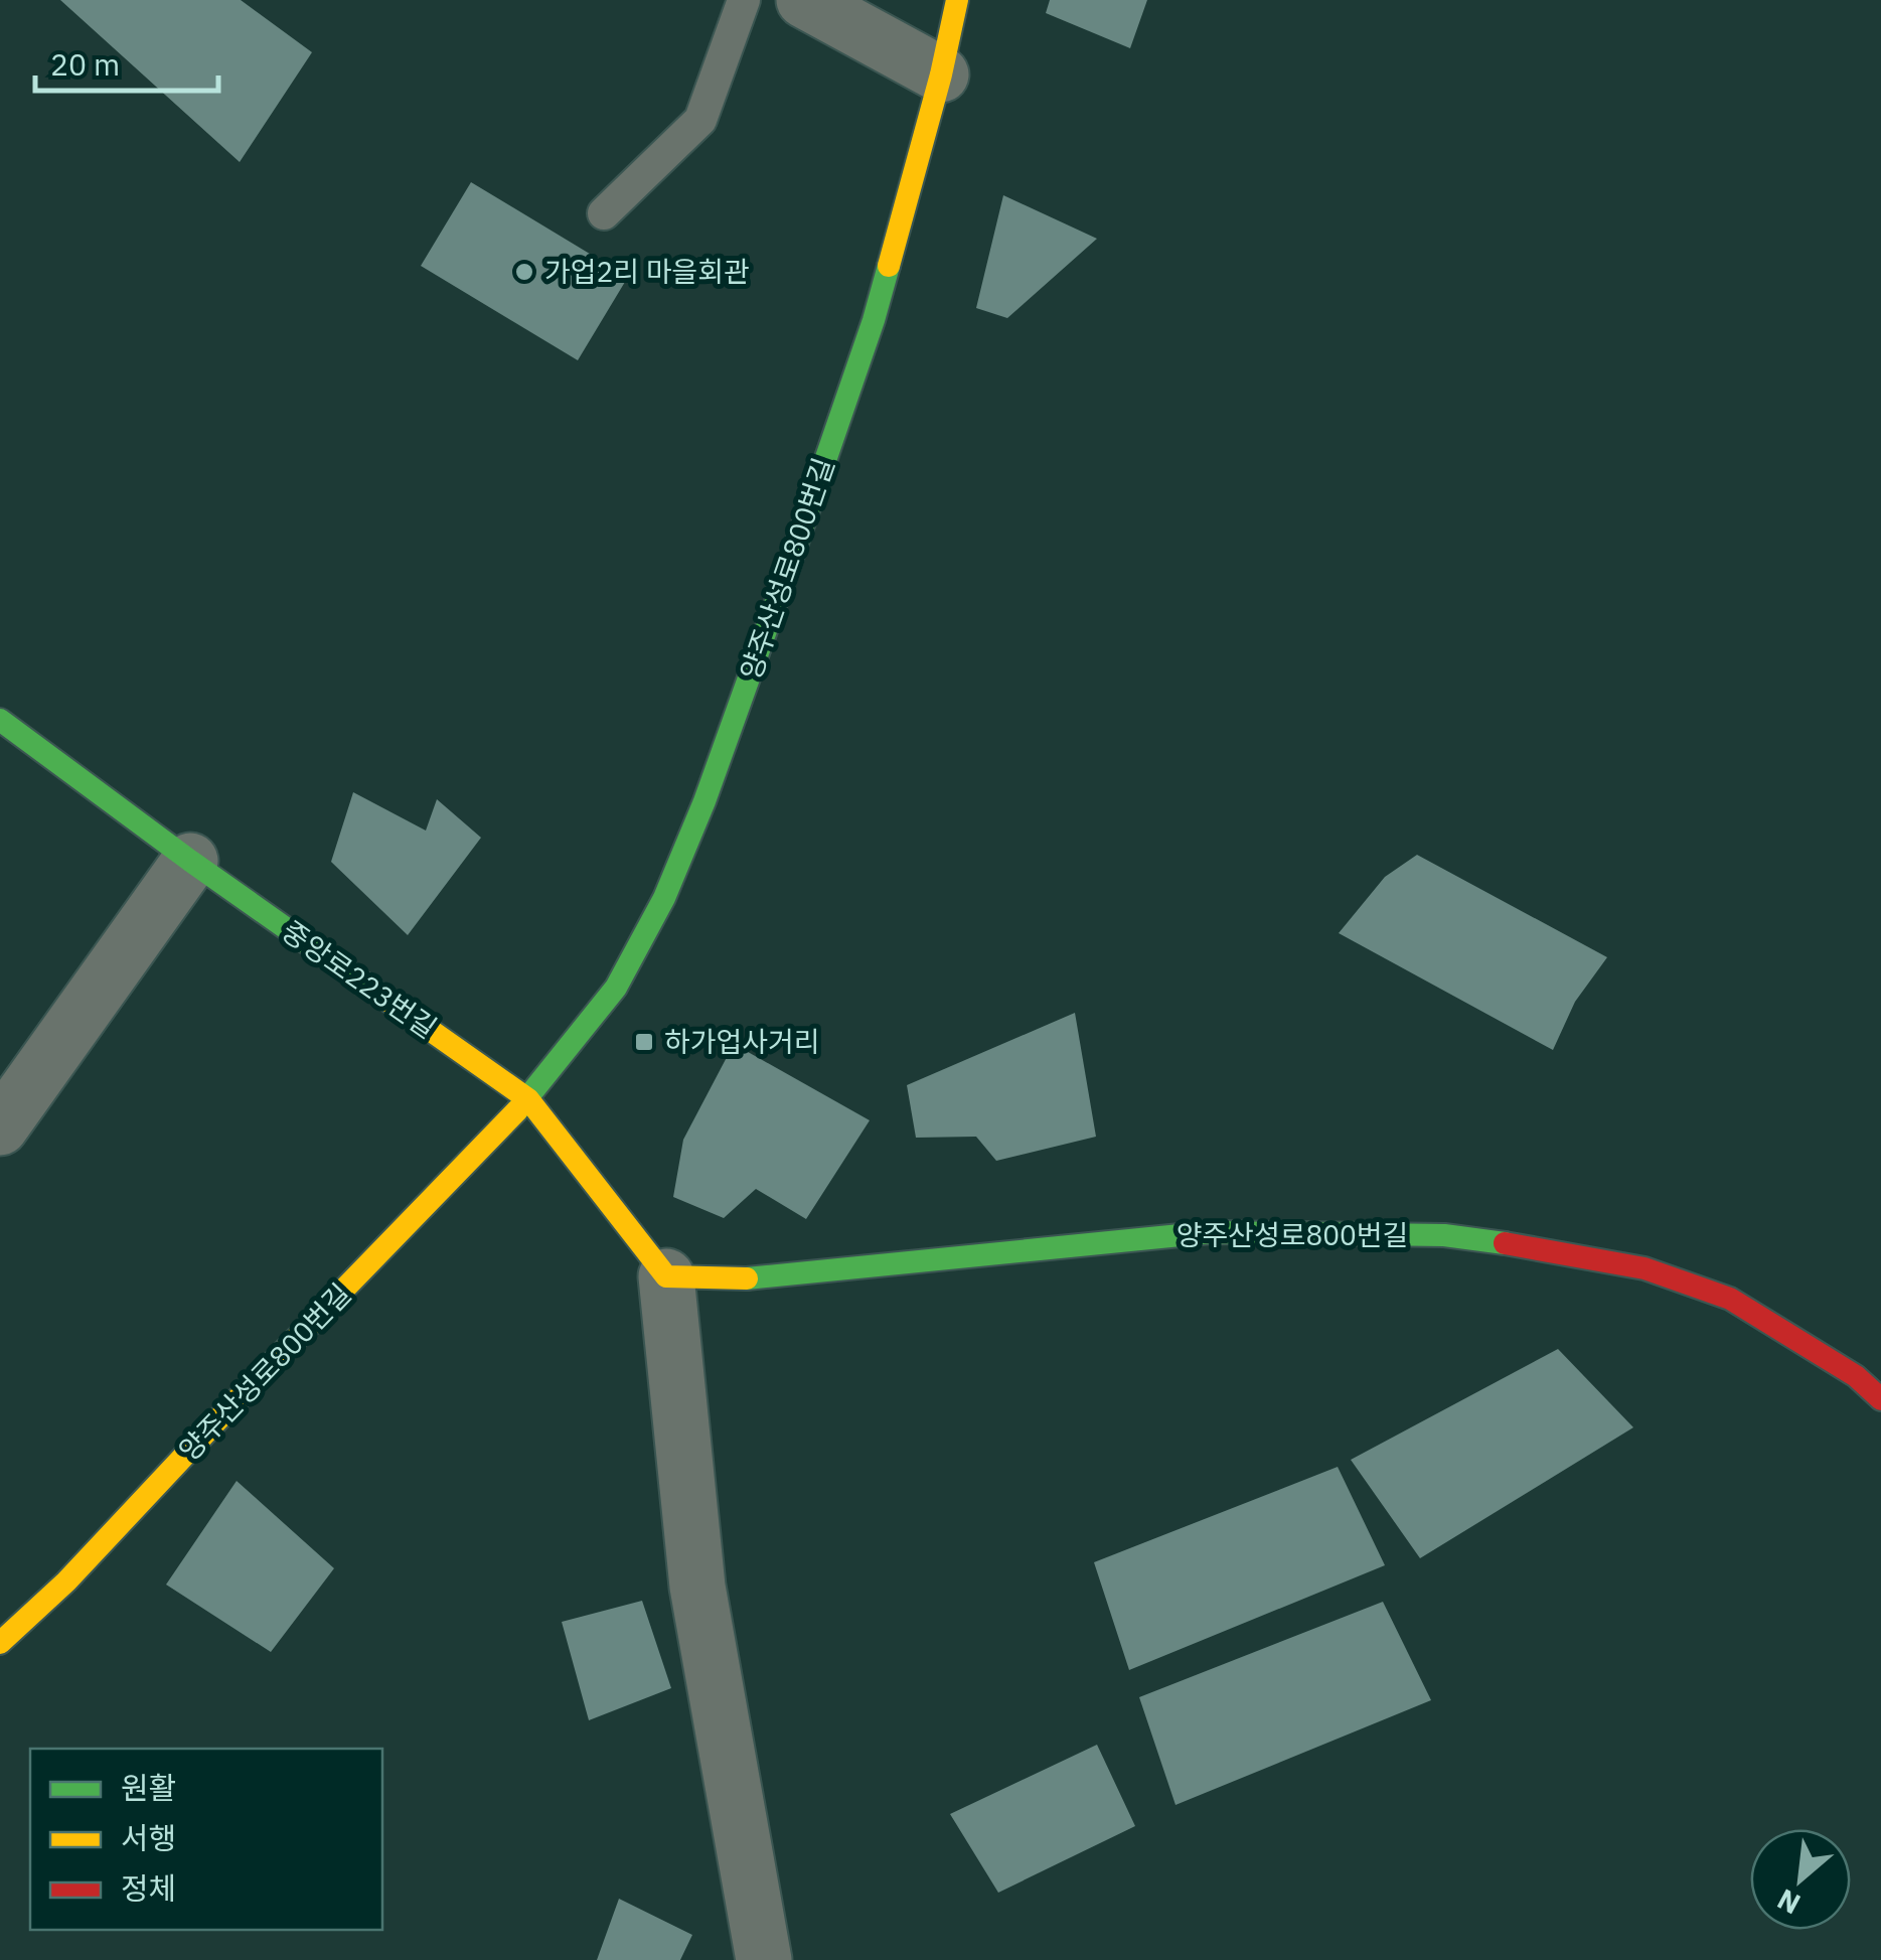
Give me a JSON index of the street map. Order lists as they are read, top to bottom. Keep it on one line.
{"streets":{"street":["양주산성로800번길","중앙로223번길"]},"crossings":[["양주산성로800번길","중앙로223번길"]],"places":{"other":["가업2리 마을회관"],"transit":["하가업사거리"]},"legend":["원활","서행","정체"],"scale_bar":"20 m","north":"bottom left"}
